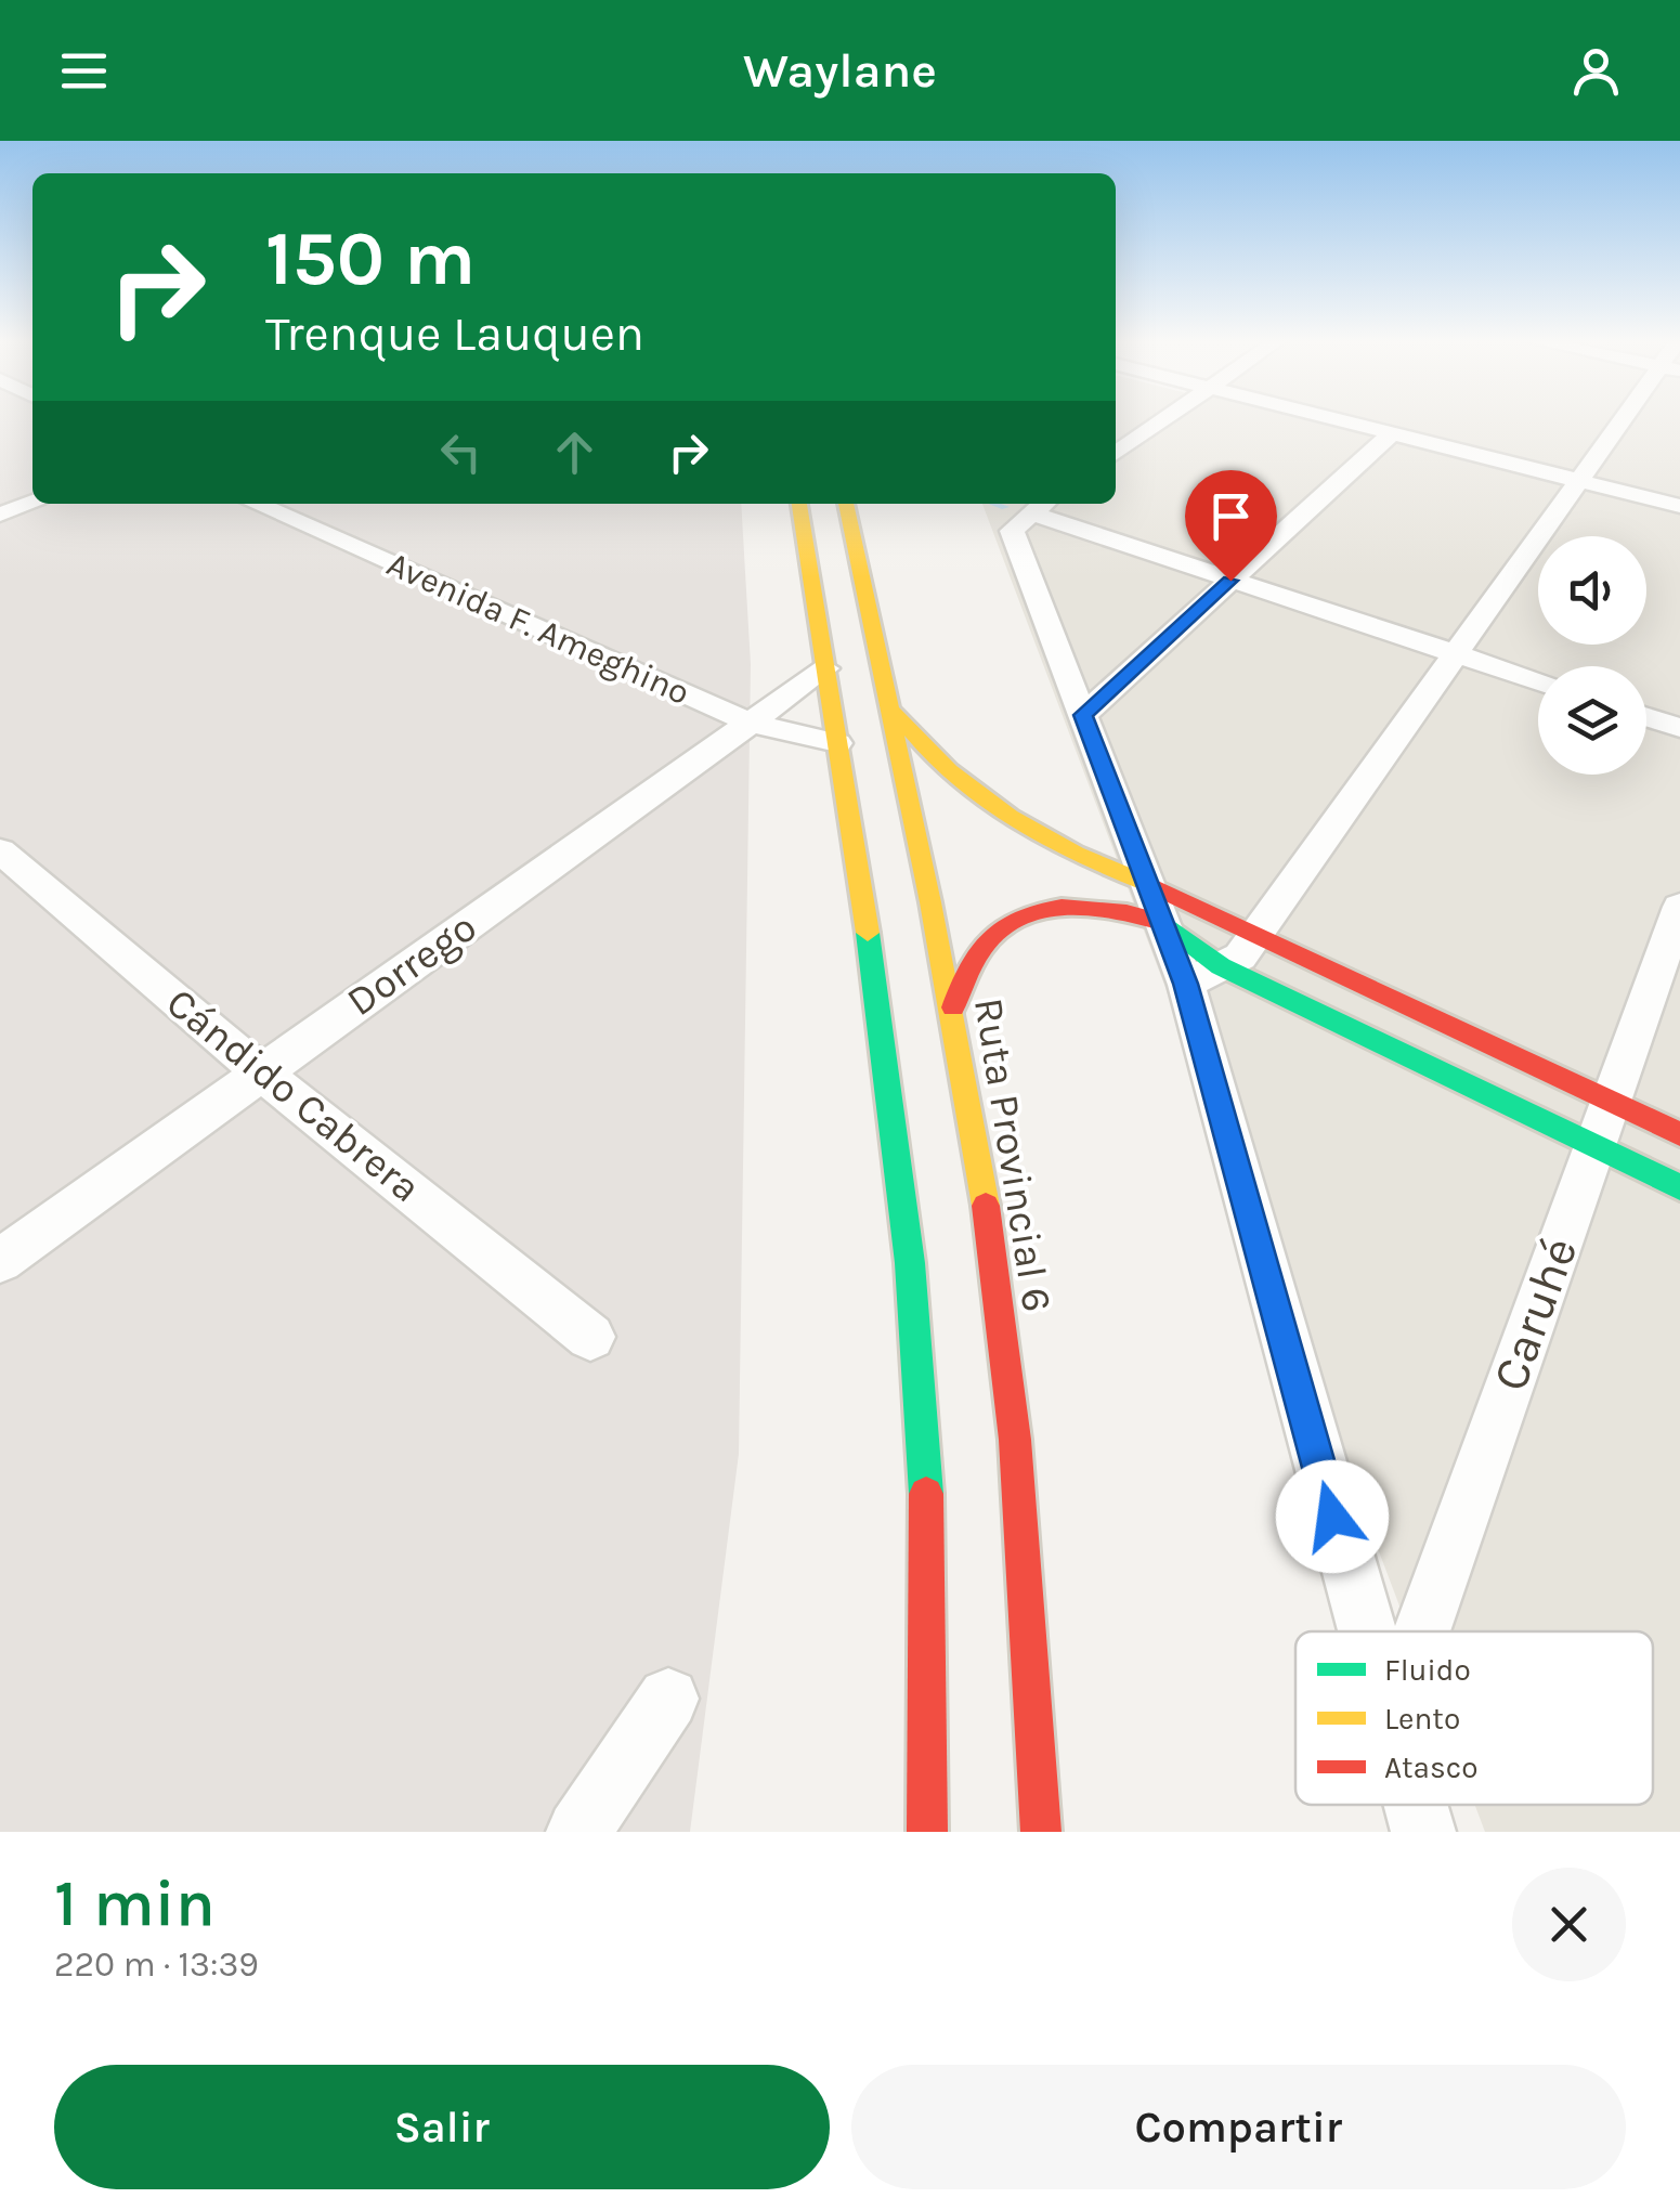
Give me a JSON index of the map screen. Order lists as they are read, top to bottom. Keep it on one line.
{"streets":{"main road":["Ruta Provincial 6"],"street":["Avenida F. Ameghino","Dorrego","Cándido Cabrera","Caruhé"]},"crossings":[["Avenida F. Ameghino","Dorrego"],["Dorrego","Cándido Cabrera"]],"legend":["Fluido","Lento","Atasco"],"page":{"header":"Waylane","turn":["150 m","Trenque Lauquen"],"heading":["1 min","220 m · 13:39"],"buttons":["Salir","Compartir"]}}
